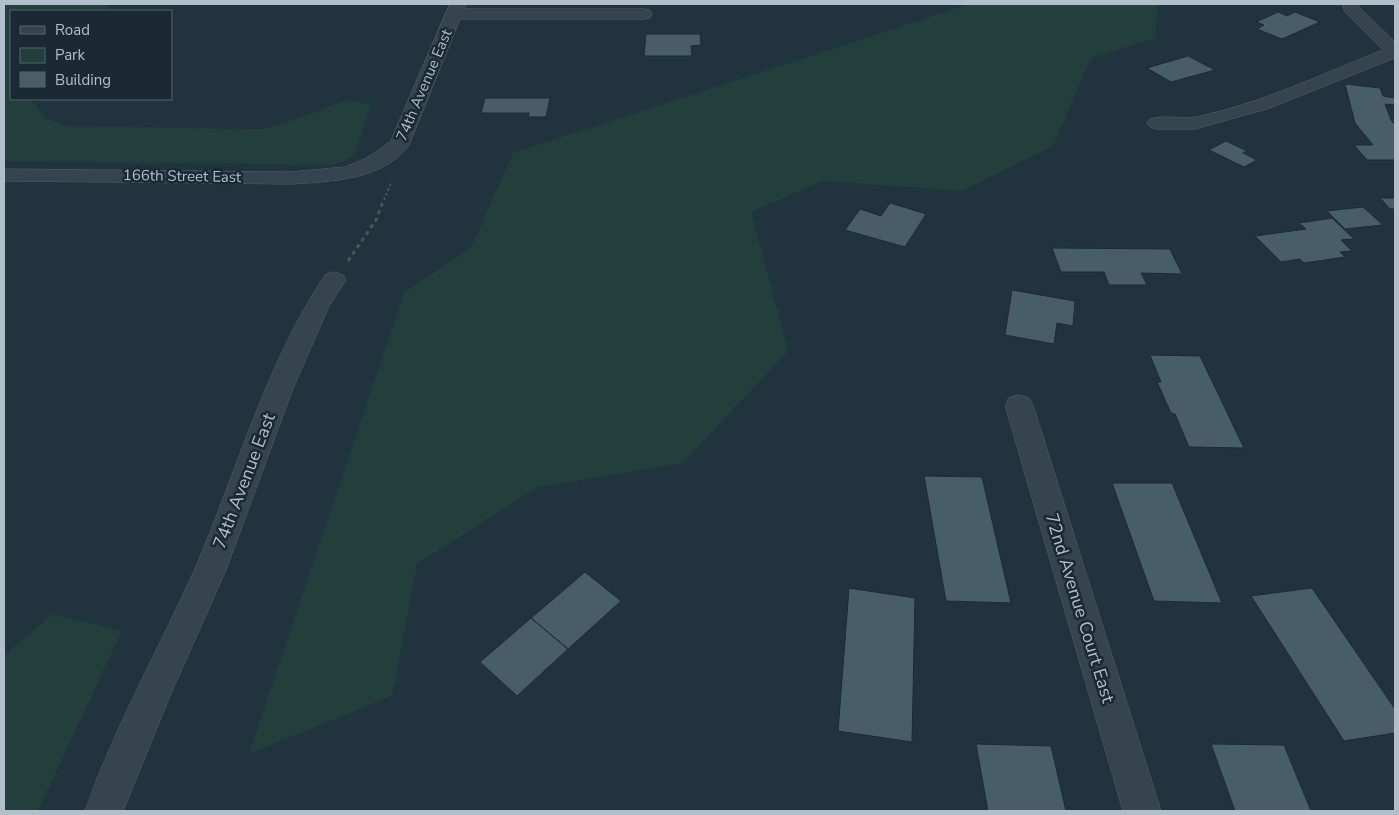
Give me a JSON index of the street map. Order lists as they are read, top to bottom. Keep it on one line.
{"streets":{"street":["74th Avenue East","166th Street East","72nd Avenue Court East"]},"crossings":[["74th Avenue East","166th Street East"]],"legend":["Road","Park","Building"]}
